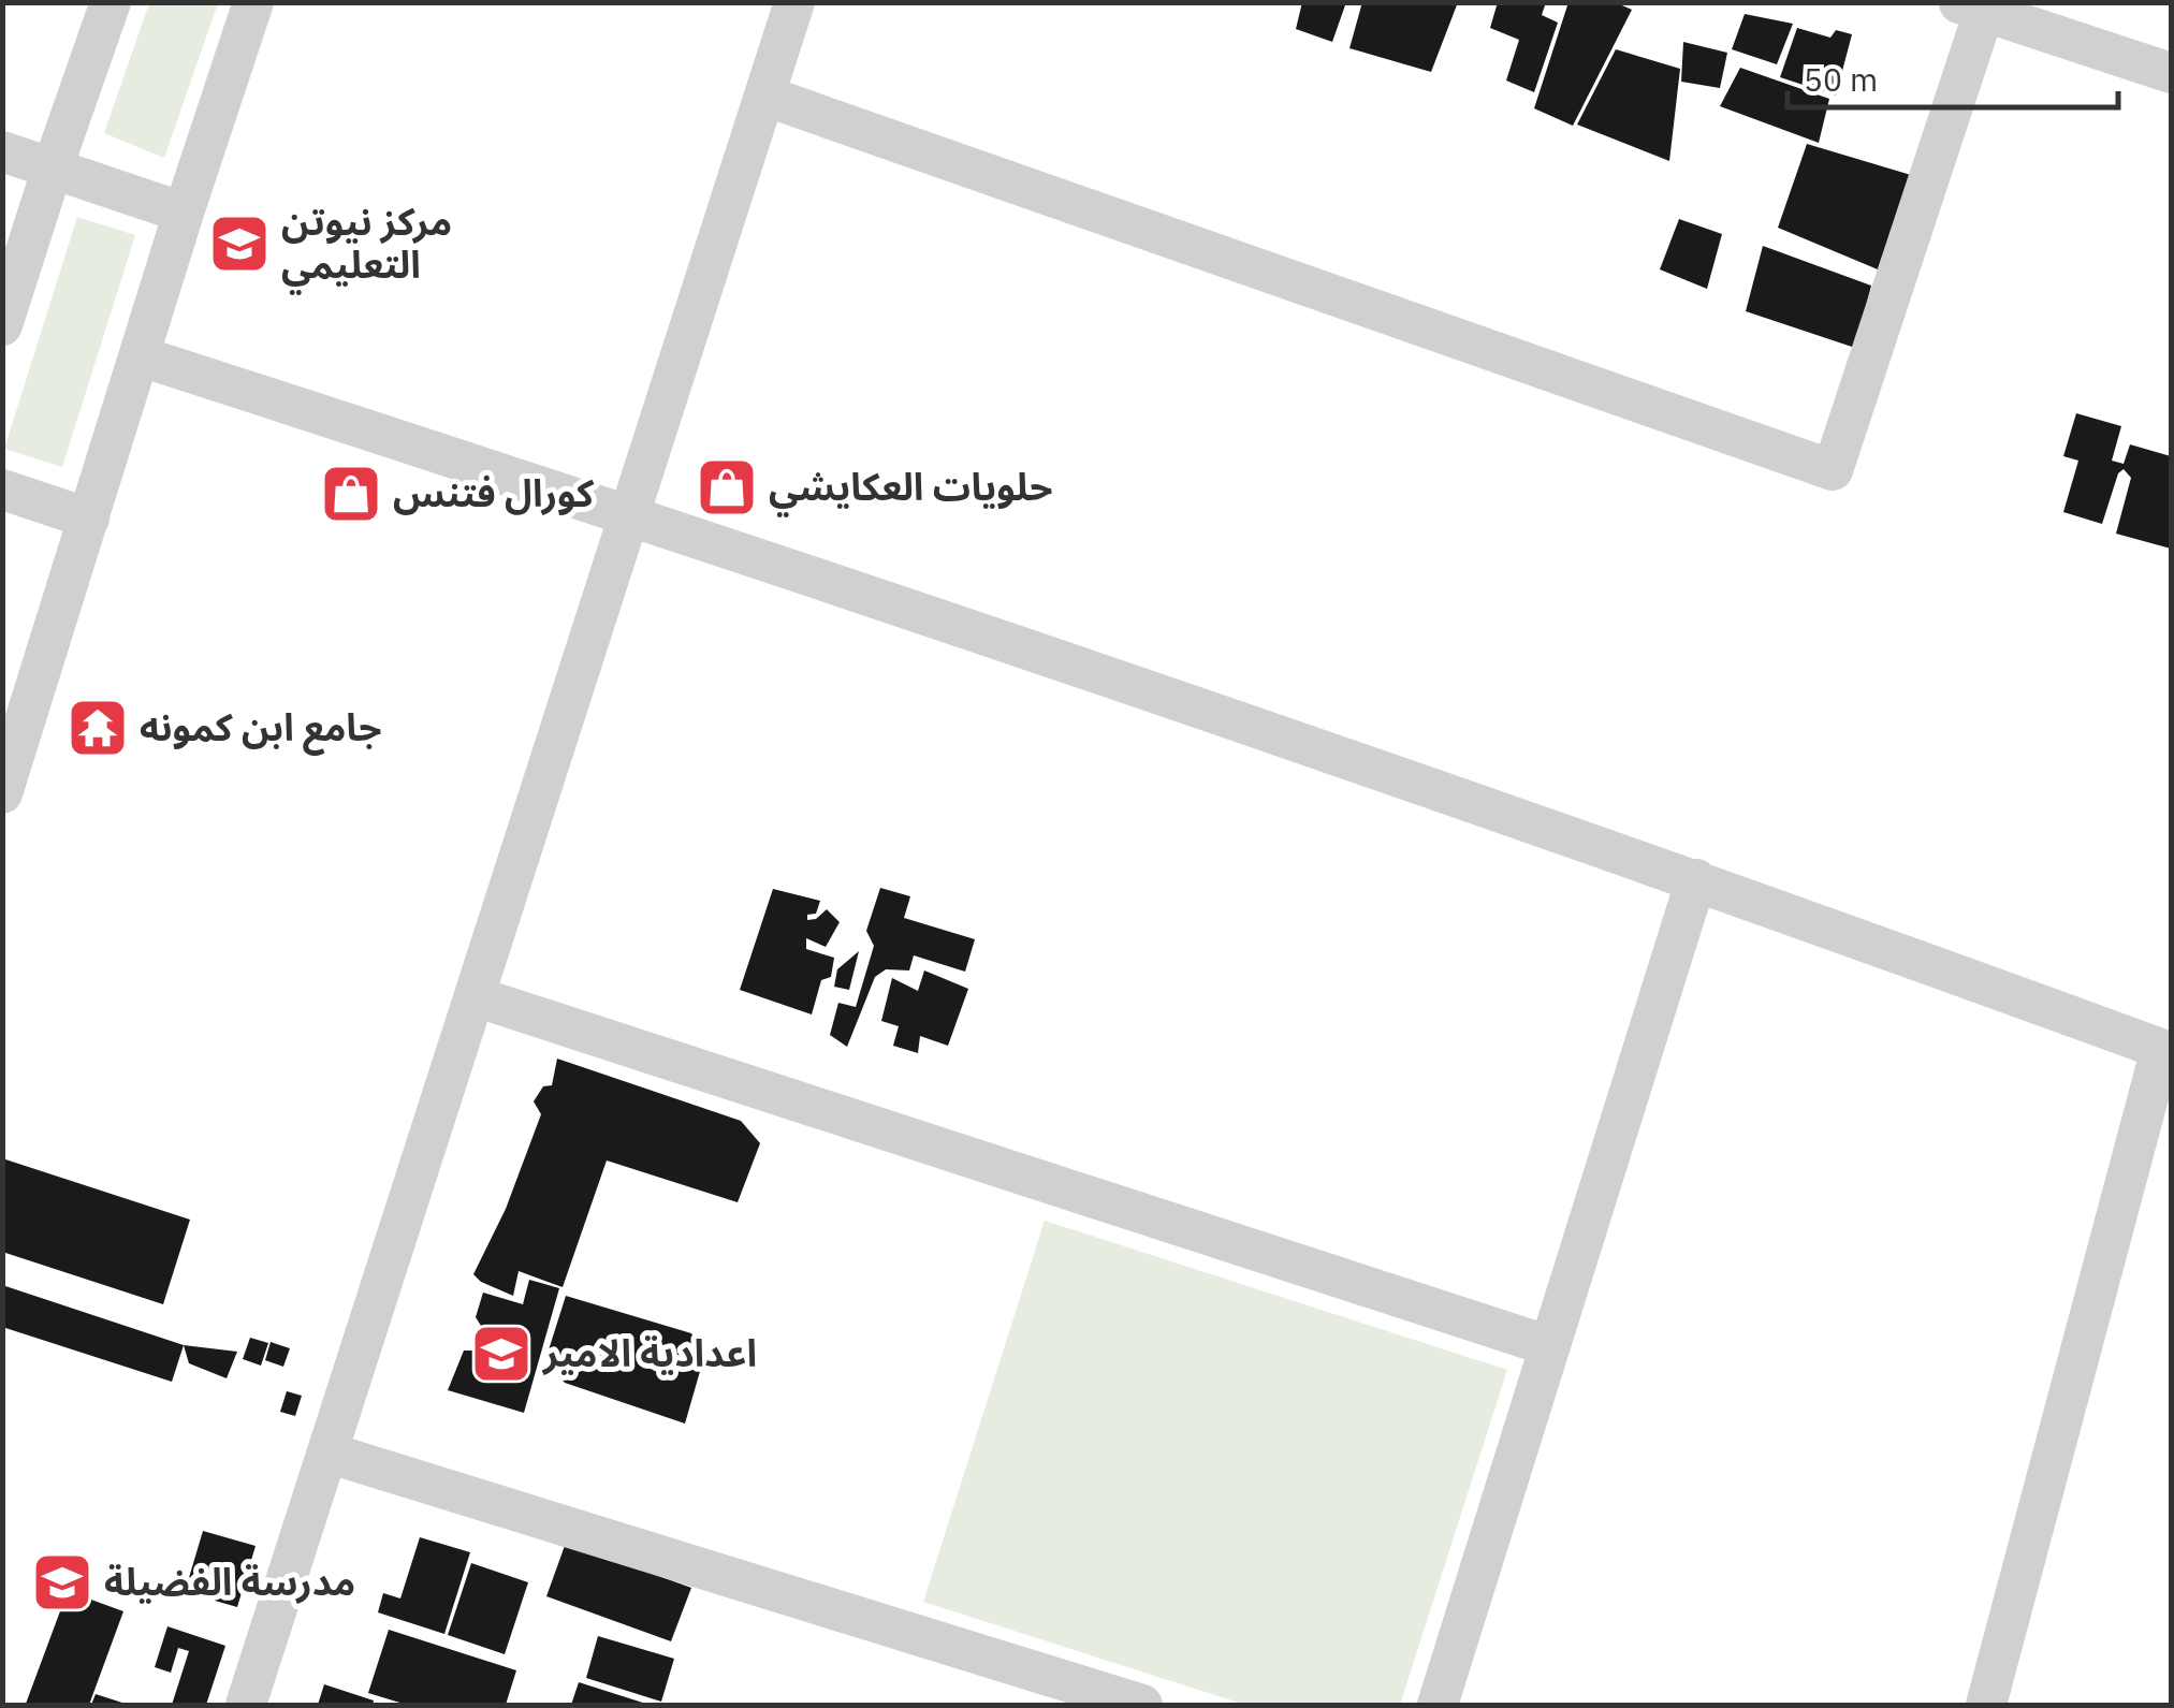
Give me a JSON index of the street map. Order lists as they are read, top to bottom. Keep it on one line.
{"places":{"school or university":["مركز نيوتن التعليمي","اعدادية الامير","مدرسة الفضيلة"],"shop":["حلويات العكايشي","كورال فتنس"],"temple":["جامع ابن كمونه"]},"scale_bar":"50 m"}
